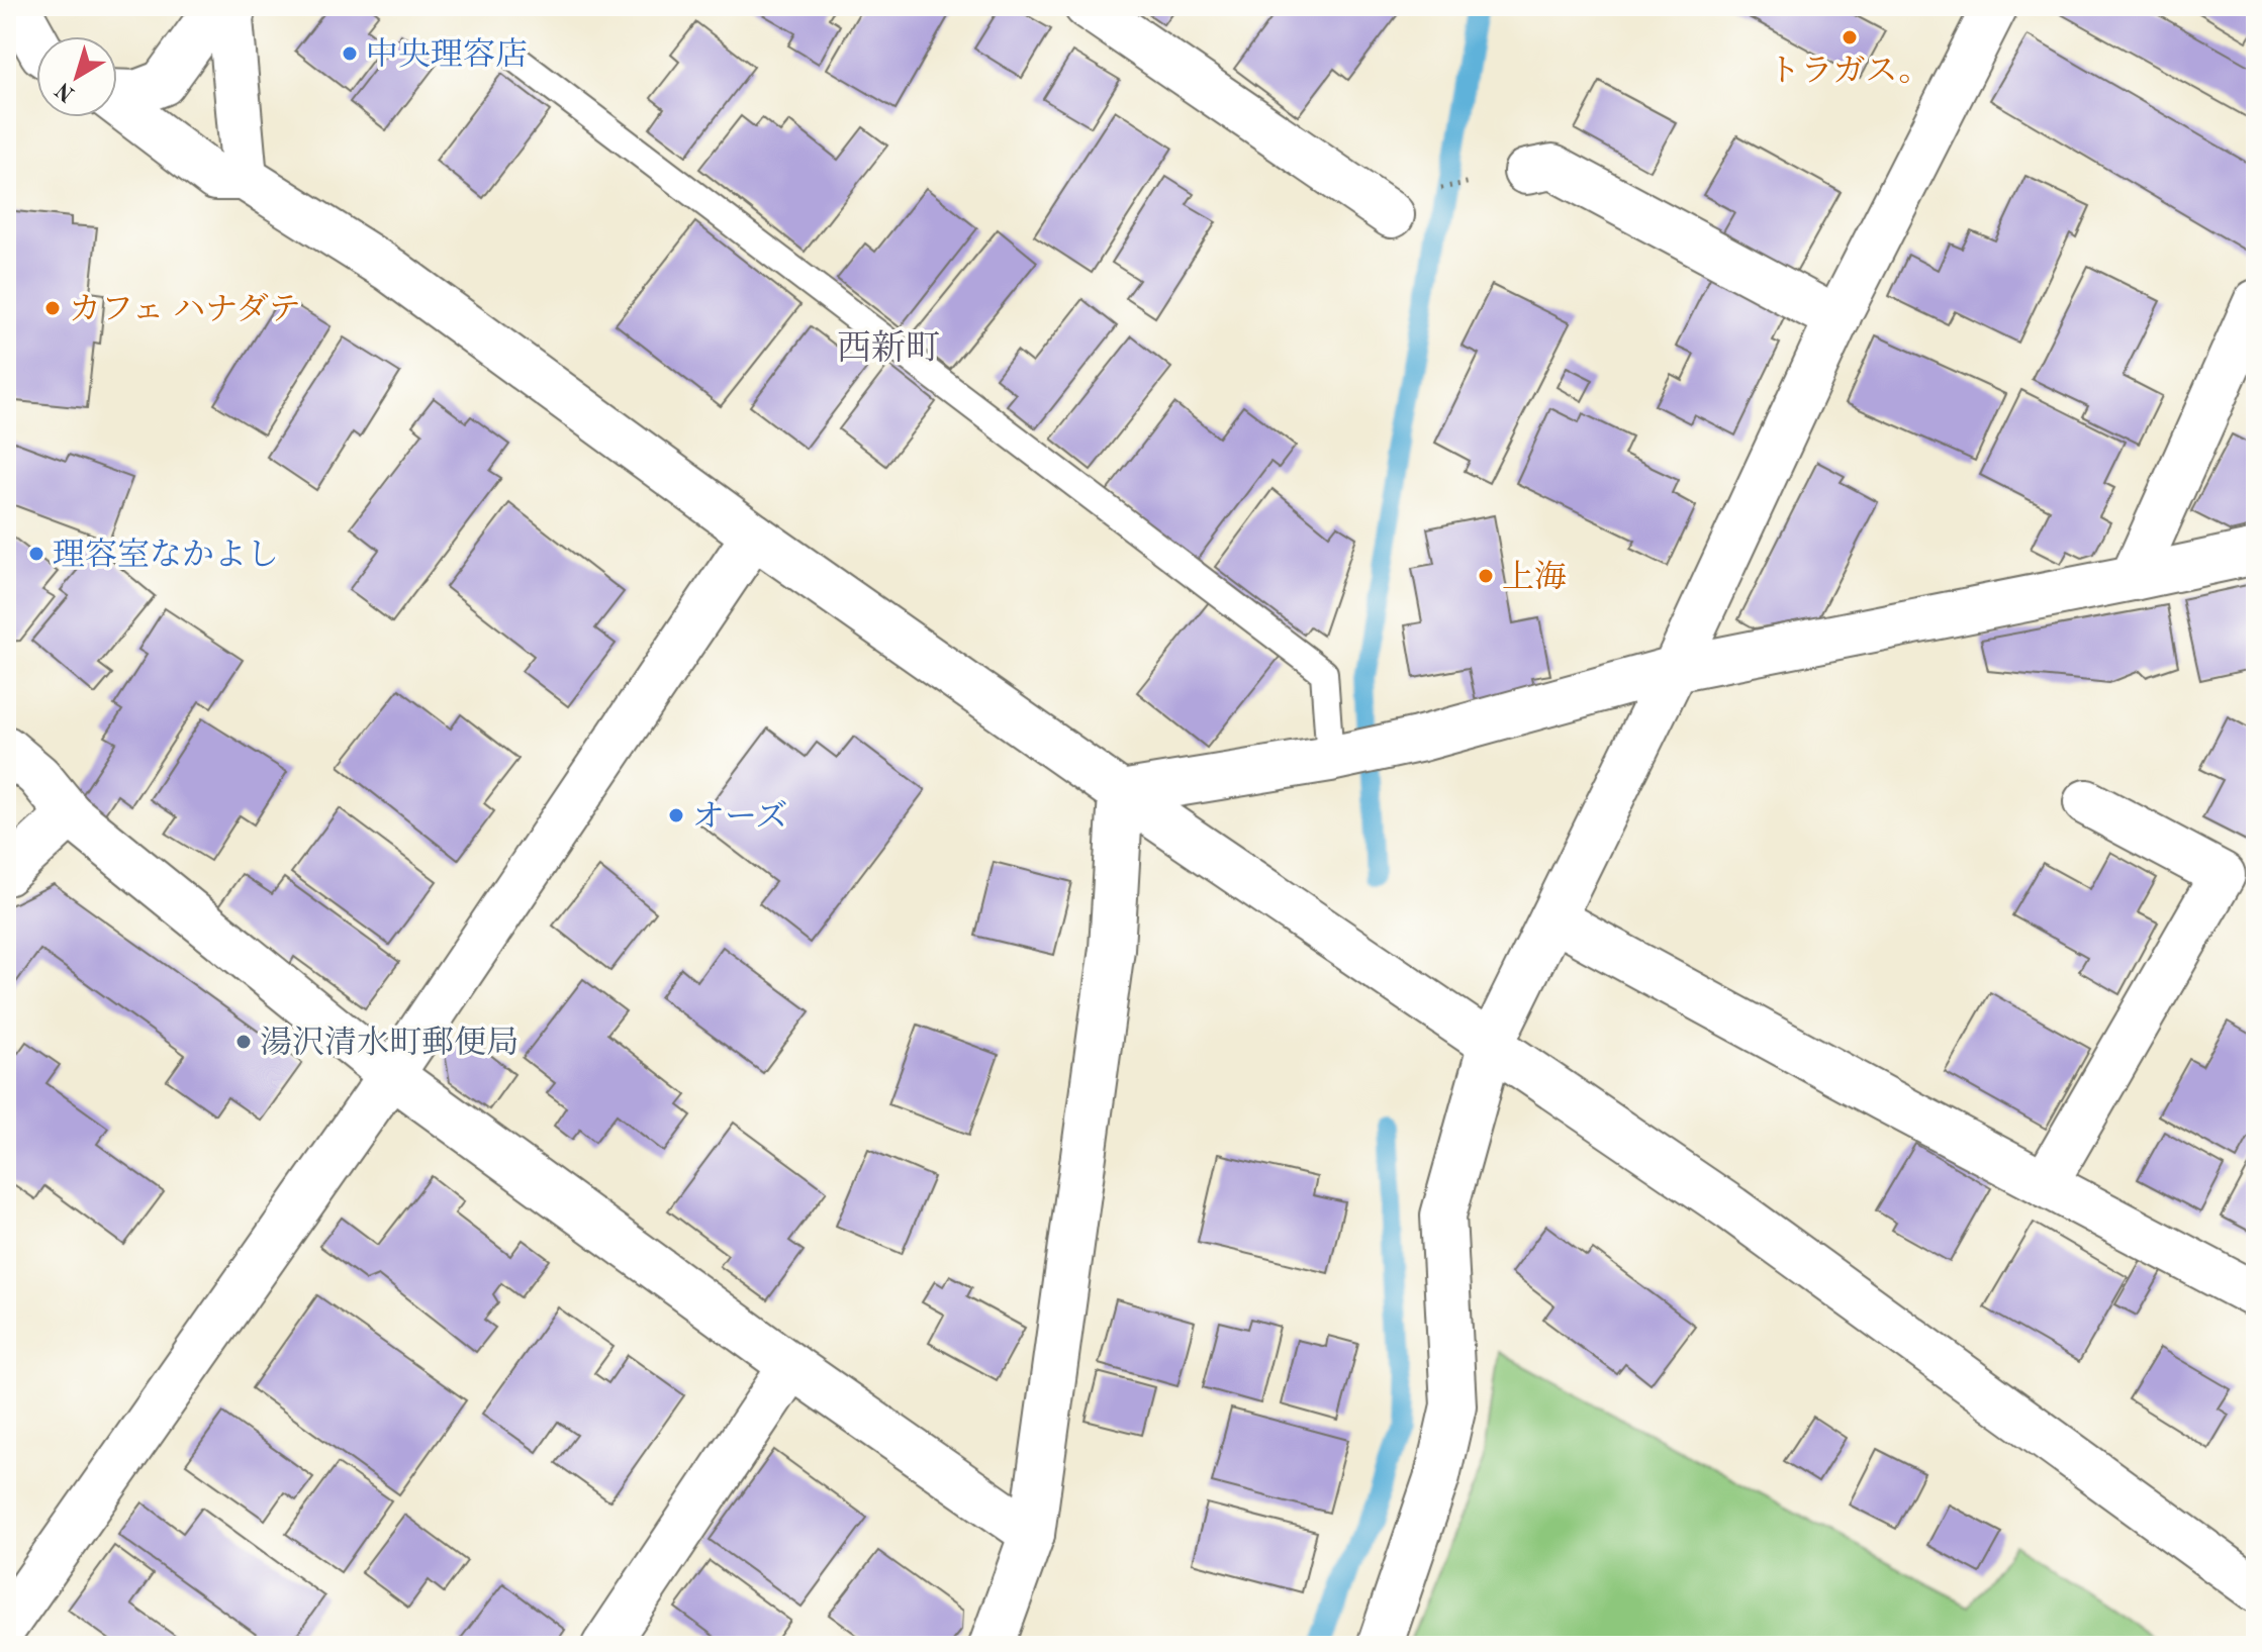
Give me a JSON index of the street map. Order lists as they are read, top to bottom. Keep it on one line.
{"districts":["西新町"],"places":["トラガス。","中央理容店","カフェ ハナダテ","理容室なかよし","上海","オーズ","湯沢清水町郵便局"],"north":"bottom left"}
